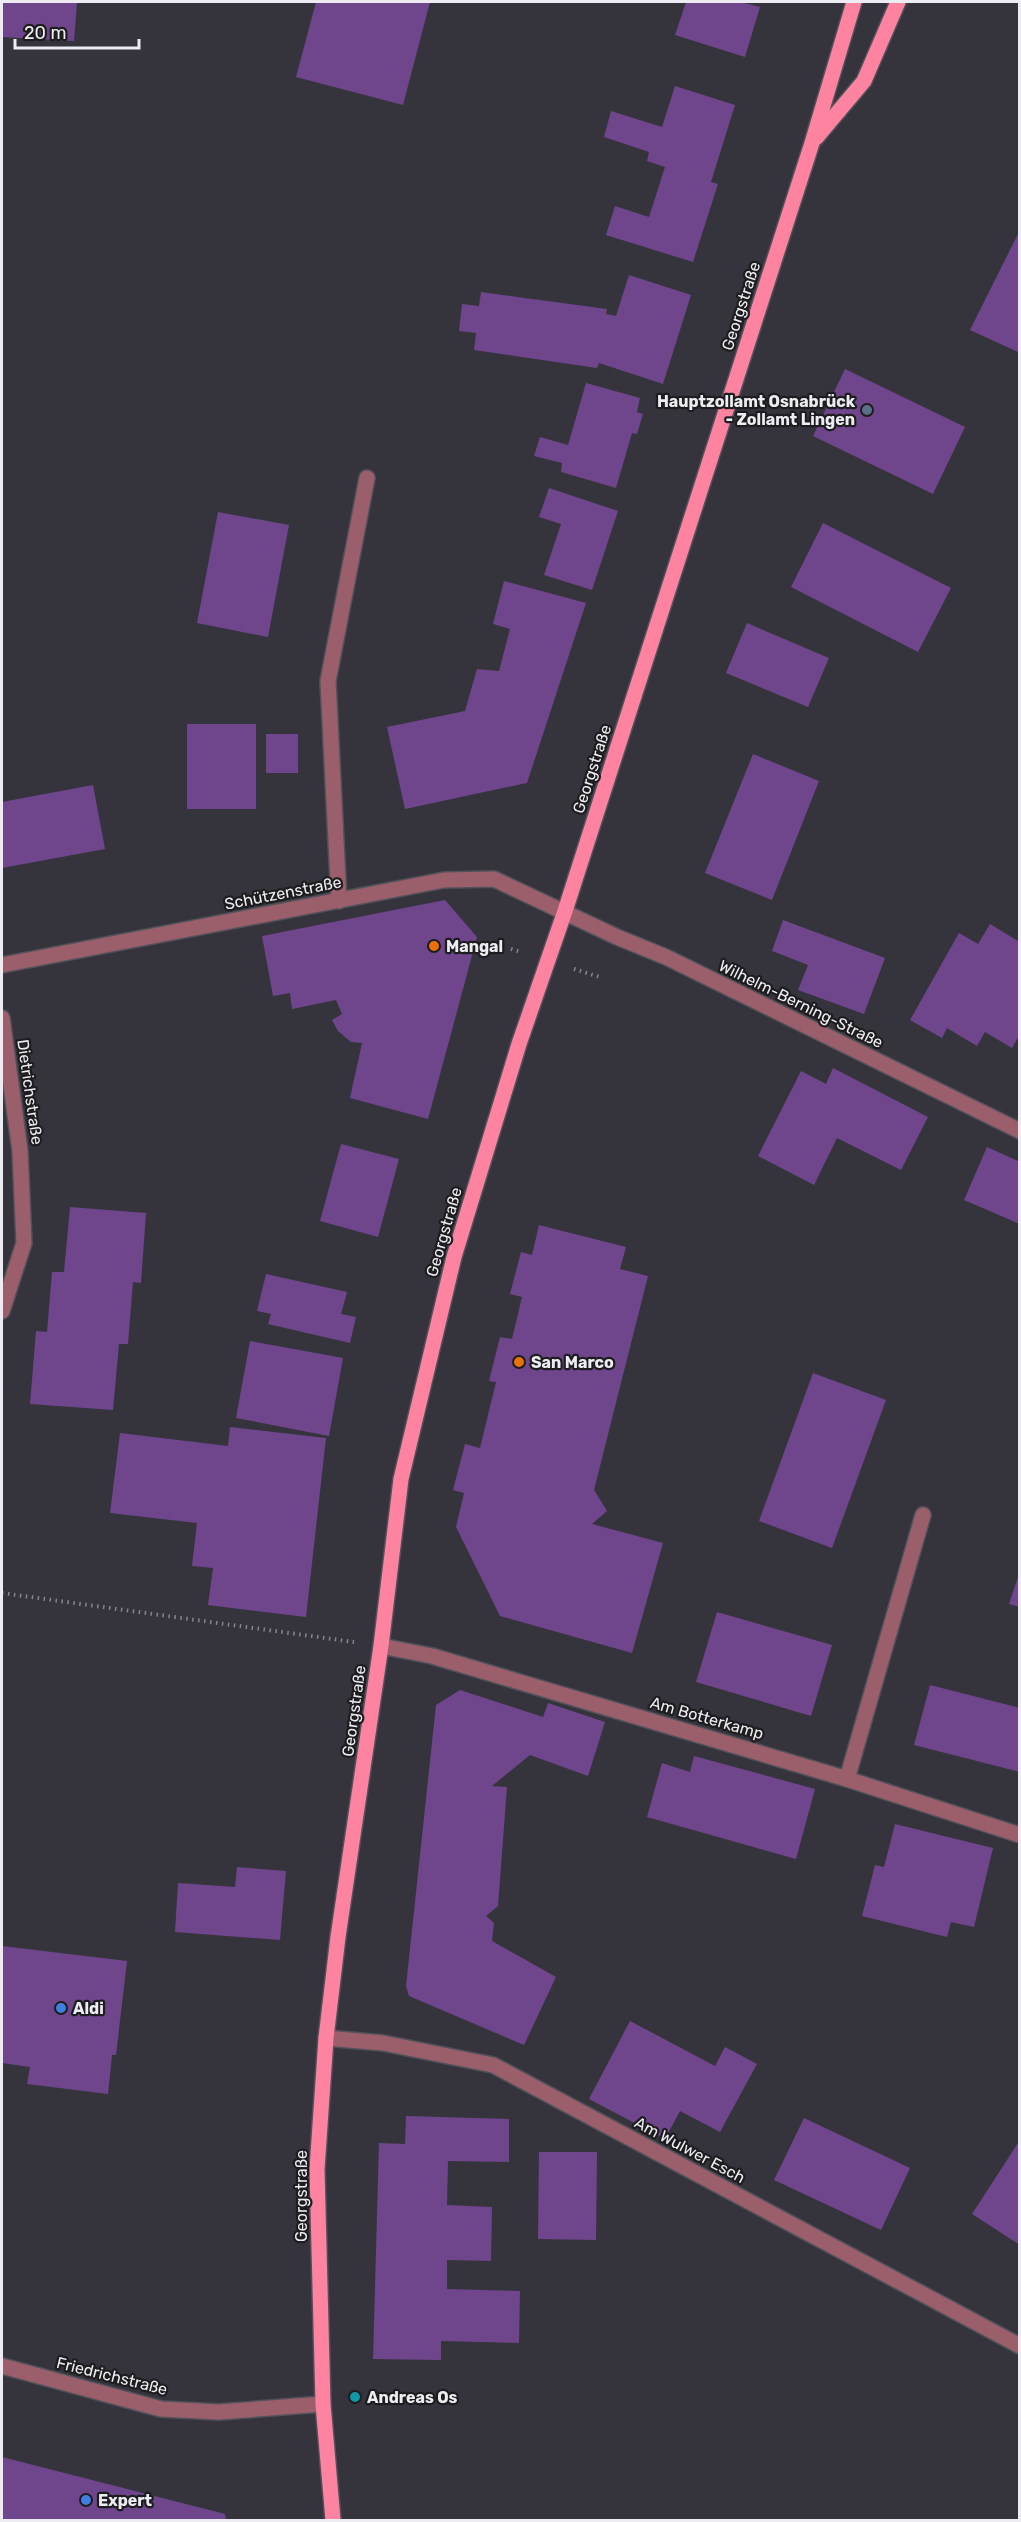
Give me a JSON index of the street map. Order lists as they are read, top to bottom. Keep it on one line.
{"streets":{"main road":["Georgstraße"],"street":["Schützenstraße","Wilhelm-Berning-Straße","Dietrichstraße","Am Botterkamp","Am Wulwer Esch","Friedrichstraße"]},"crossings":[["Georgstraße","Schützenstraße"],["Georgstraße","Wilhelm-Berning-Straße"],["Georgstraße","Am Botterkamp"],["Georgstraße","Am Wulwer Esch"],["Georgstraße","Friedrichstraße"],["Schützenstraße","Wilhelm-Berning-Straße"]],"places":["Hauptzollamt Osnabrück - Zollamt Lingen","Mangal","San Marco","Aldi","Andreas Os","Expert"],"scale_bar":"20 m"}
